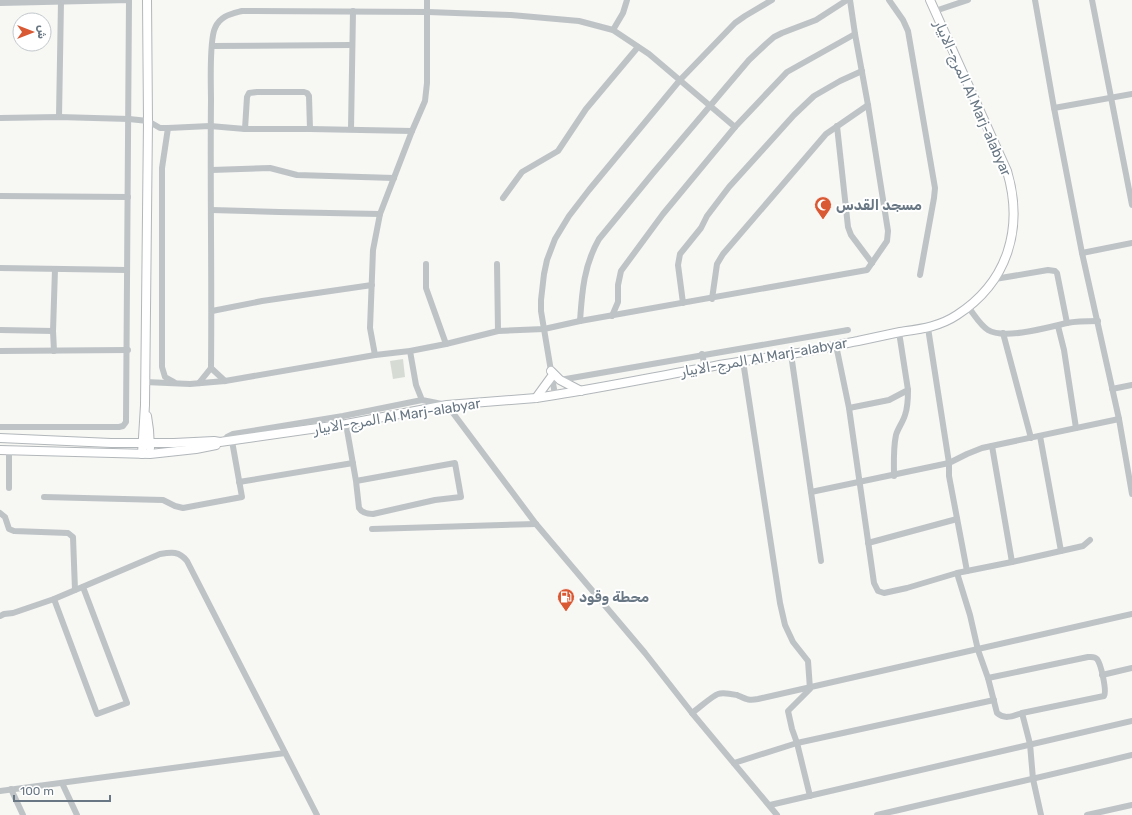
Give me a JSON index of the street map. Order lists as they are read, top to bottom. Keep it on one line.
{"streets":{"main road":["المرج-الابيار Al Marj-alabyar"]},"places":{"mosque":["مسجد القدس"],"fuel station":["محطة وقود"]},"scale_bar":"100 m","north":"right"}
